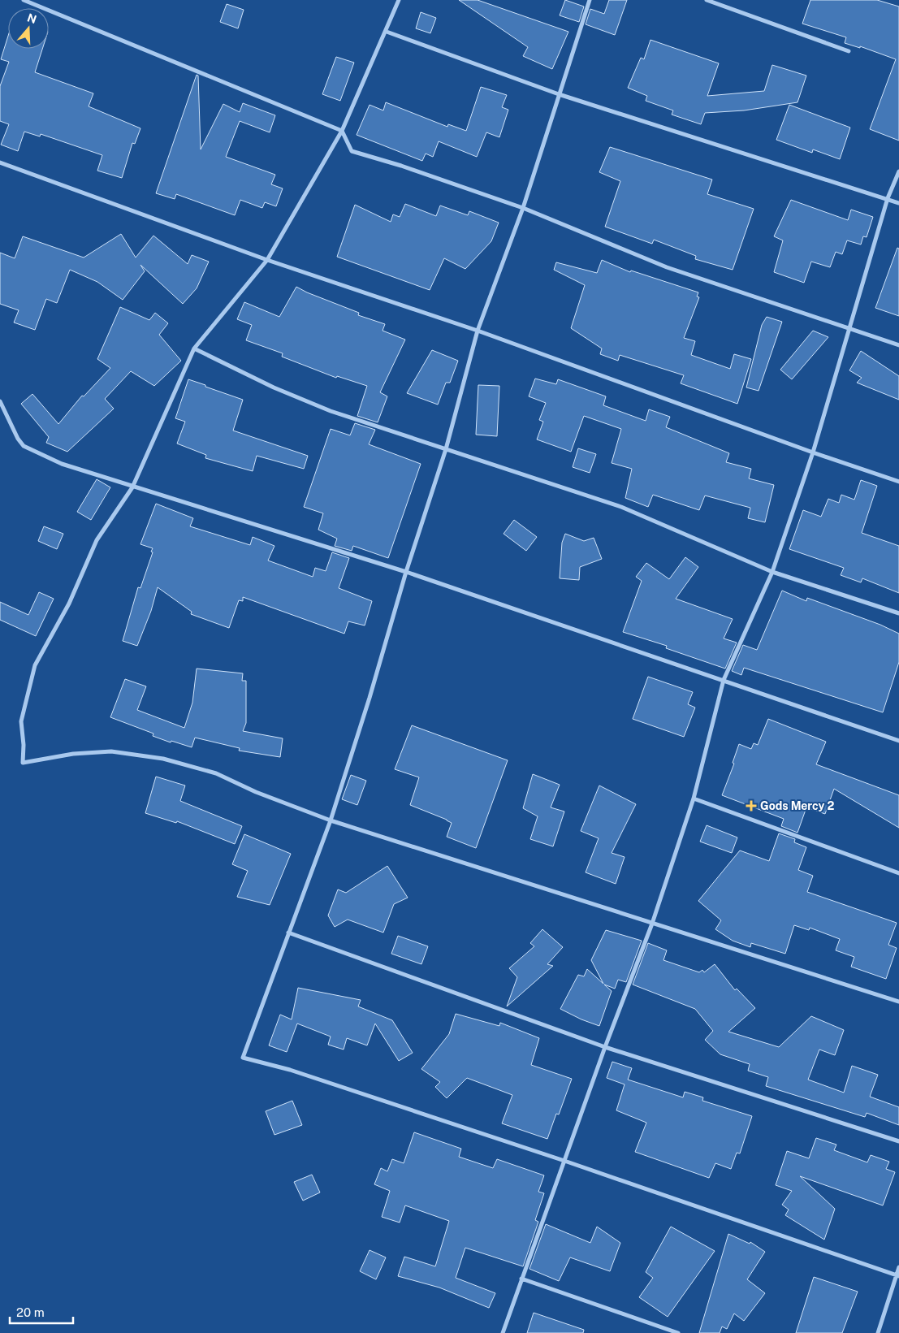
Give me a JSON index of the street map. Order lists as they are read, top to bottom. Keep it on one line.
{"places":{"health":["Gods Mercy 2"]},"scale_bar":"20 m","north":"top"}
